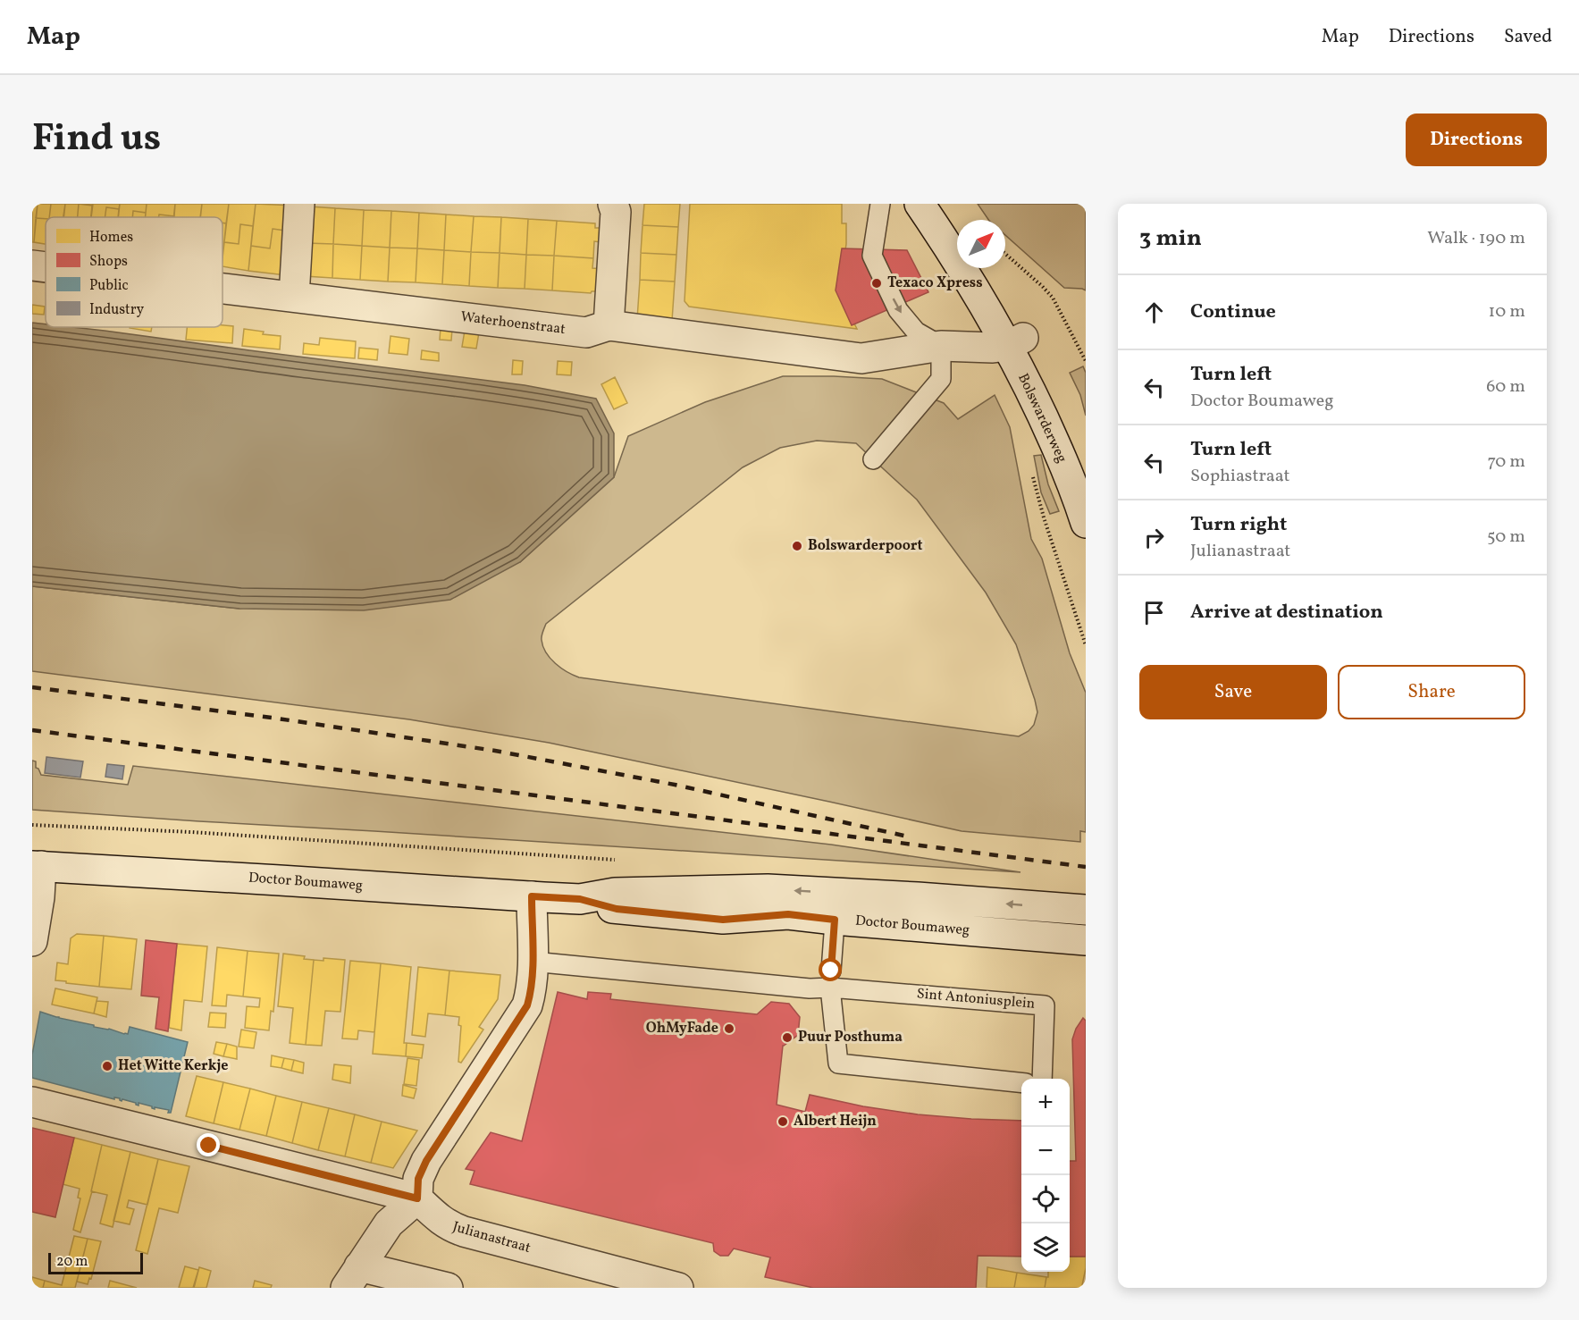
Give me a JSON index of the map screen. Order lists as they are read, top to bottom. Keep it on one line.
{"streets":{"street":["Waterhoenstraat","Bolswarderweg","Doctor Boumaweg","Julianastraat"],"lane":["Sint Antoniusplein"]},"crossings":[["Waterhoenstraat","Bolswarderweg"]],"places":["Texaco Xpress","Bolswarderpoort","OhMyFade","Puur Posthuma","Het Witte Kerkje","Albert Heijn"],"legend":["Homes","Shops","Public","Industry"],"scale_bar":"20 m","north":"top right","page":{"header":"Map","nav":["Map","Directions","Saved"],"title":"Find us","buttons":["Directions",["Save","Share"]],"heading":["3 min","Walk · 190 m"],"list":[["Continue","10 m"],["Turn left","Doctor Boumaweg","60 m"],["Turn left","Sophiastraat","70 m"],["Turn right","Julianastraat","50 m"],"Arrive at destination"],"map_buttons":["+","−"],"scale":"20 m"}}
